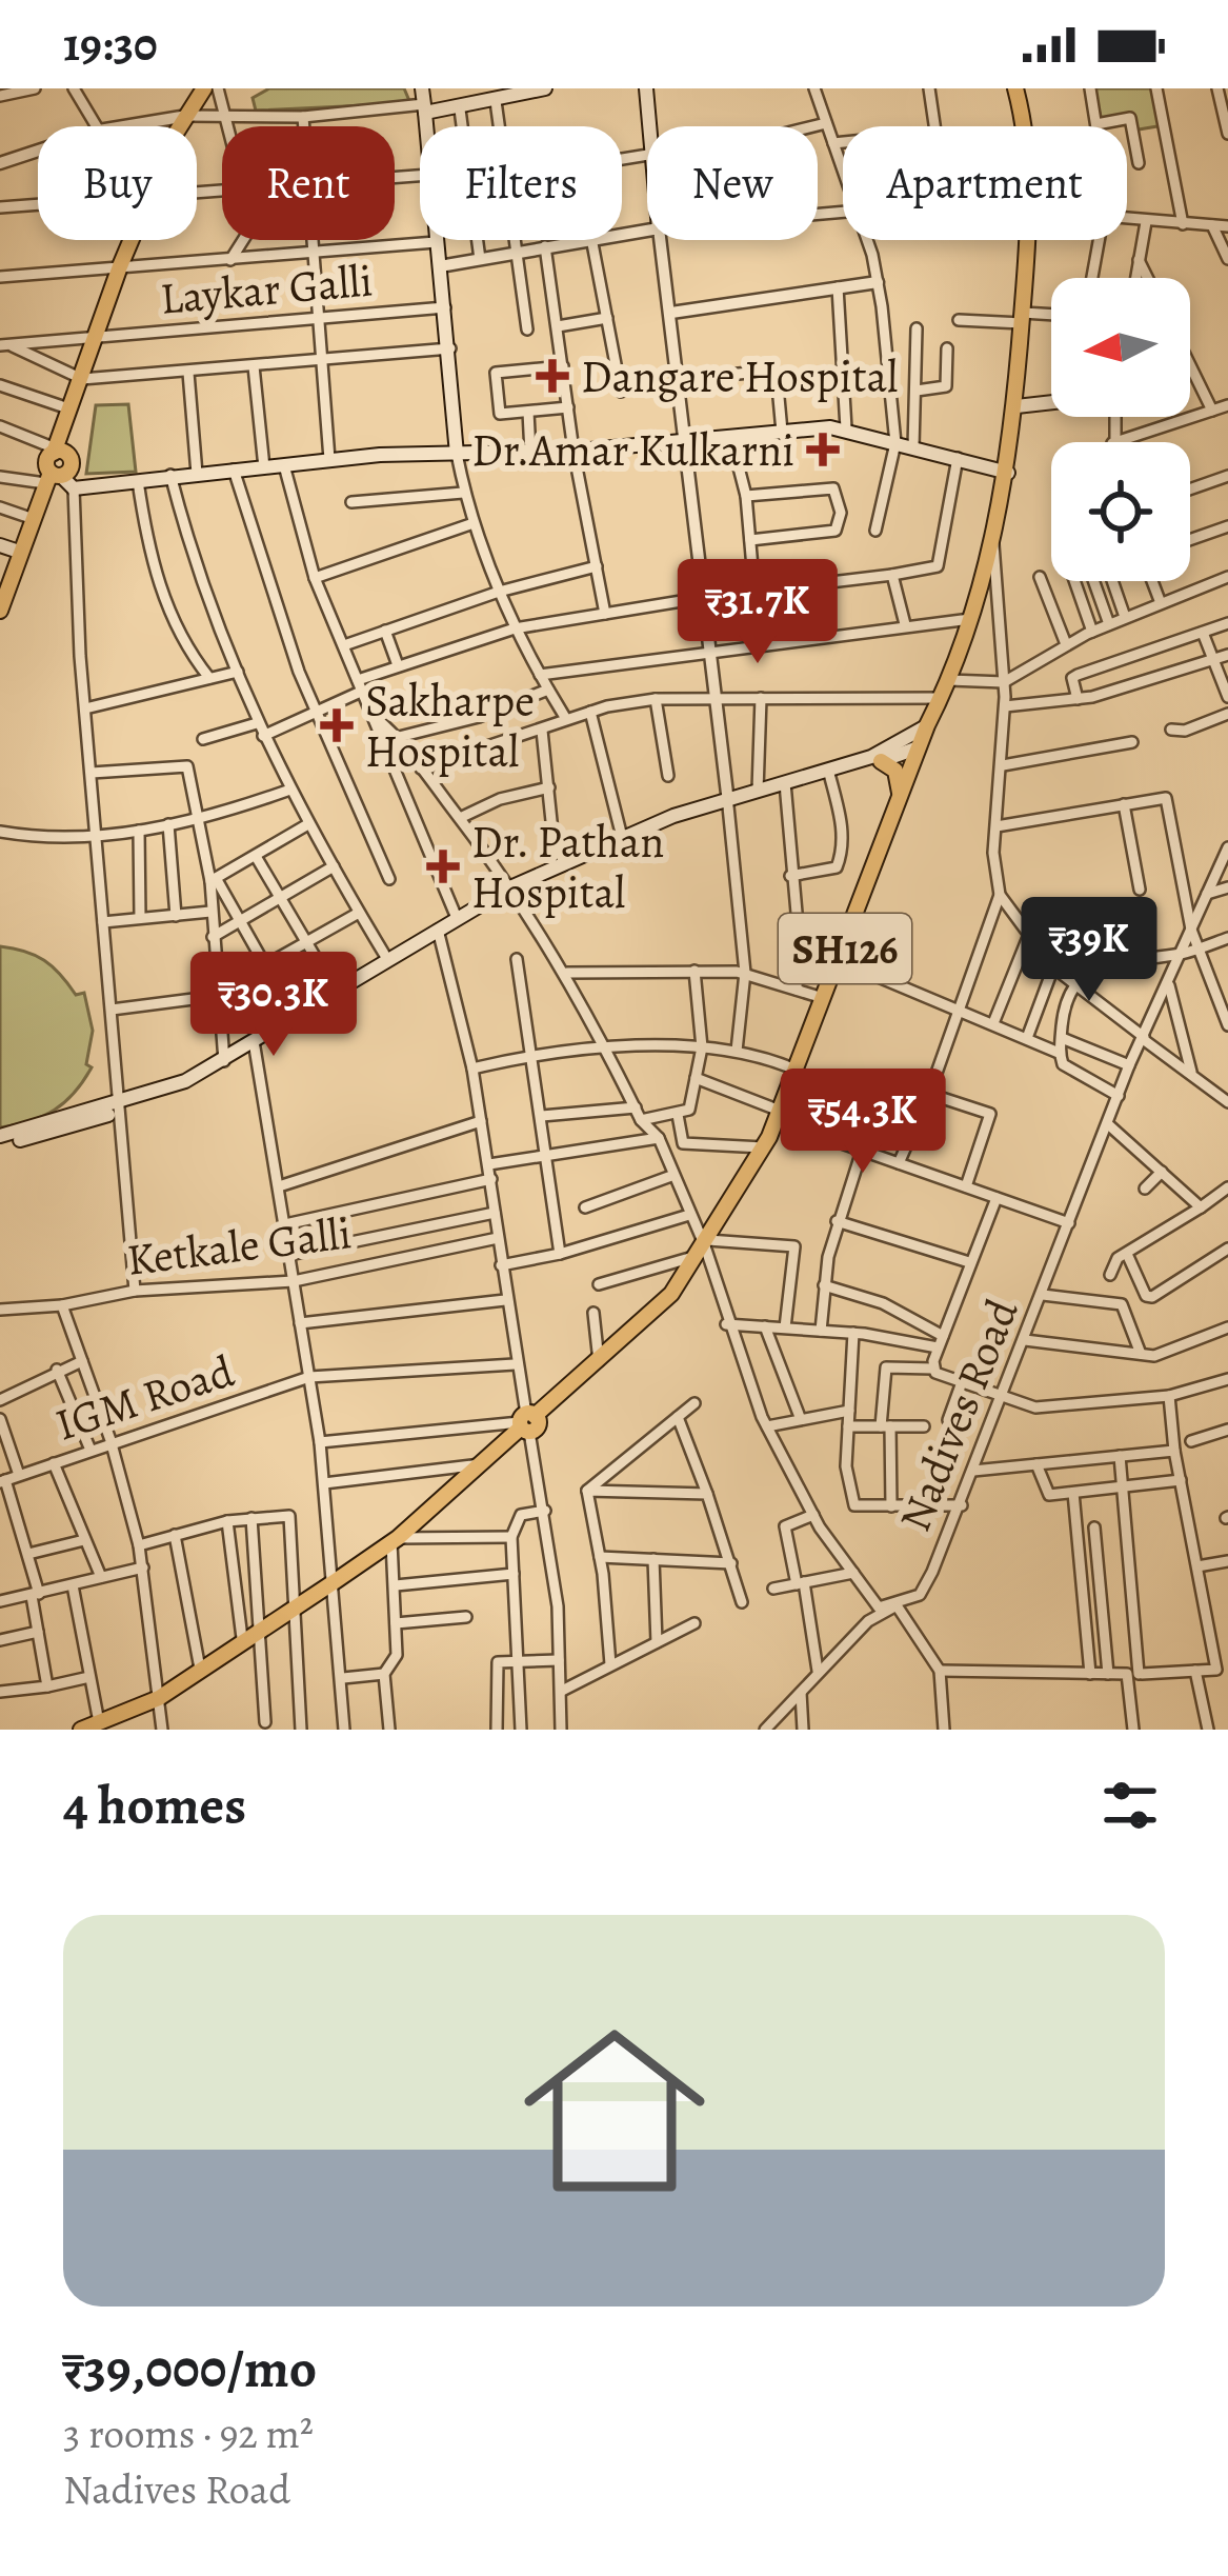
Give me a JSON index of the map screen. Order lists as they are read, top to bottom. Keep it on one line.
{"streets":{"main road":["SH126"],"street":["Laykar Galli","Ketkale Galli","IGM Road","Nadives Road"]},"crossings":[["SH126","Nadives Road"]],"places":{"health":["Dangare Hospital","Dr.Amar Kulkarni","Sakharpe Hospital","Dr. Pathan Hospital"]},"north":"left","page":{"status":"19:30","chip":["Buy","Rent","Filters","New","Apartment"],"price":["₹31.7K","₹39K","₹30.3K","₹54.3K"],"heading":"4 homes","list":[{"name":"₹39,000/mo","note":"3 rooms · 92 m² · Nadives Road"}]}}
